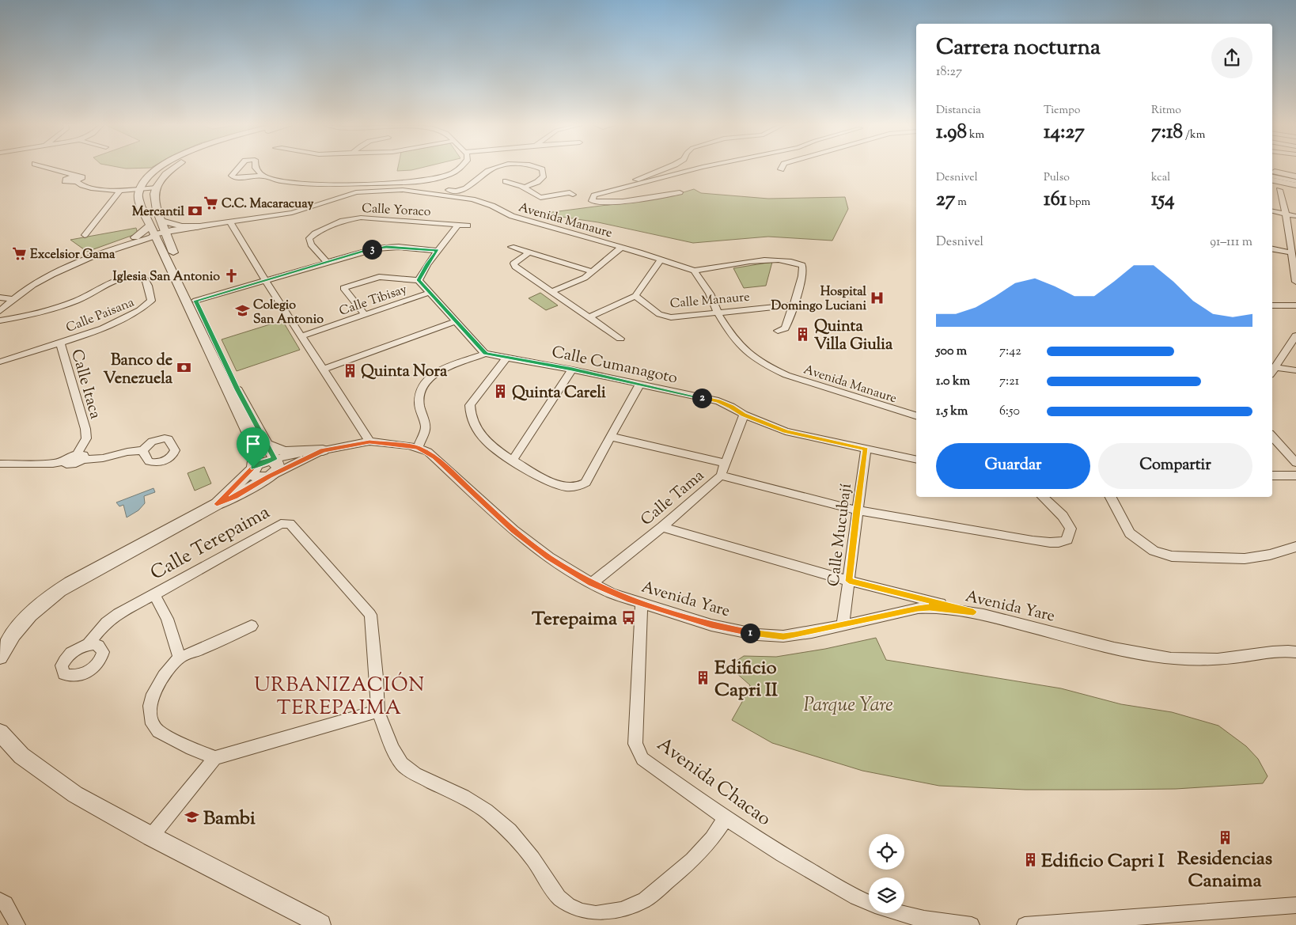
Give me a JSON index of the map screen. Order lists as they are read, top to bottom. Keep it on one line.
{"streets":{"street":["Calle Yoraco","Avenida Manaure","Calle Tibisay","Calle Manaure","Calle Paisana","Calle Cumanagoto","Calle Itaca","Calle Tama","Calle Mucubají","Calle Terepaima","Avenida Yare","Avenida Chacao"]},"crossings":[["Avenida Manaure","Calle Manaure"],["Calle Paisana","Calle Itaca"],["Calle Cumanagoto","Calle Tama"],["Calle Cumanagoto","Calle Mucubají"],["Calle Tama","Avenida Yare"],["Calle Mucubají","Avenida Yare"],["Calle Terepaima","Avenida Chacao"],["Avenida Yare","Avenida Chacao"]],"districts":["URBANIZACIÓN TEREPAIMA"],"parks":["Parque Yare"],"places":{"supermarket":["C.C. Macaracuay","Excelsior Gama"],"bank":["Mercantil","Banco de Venezuela"],"church":["Iglesia San Antonio"],"hospital":["Hospital Domingo Luciani"],"school or university":["Colegio San Antonio","Bambi"],"building":["Quinta Villa Giulia","Quinta Nora","Quinta Careli","Edificio Capri II","Residencias Canaima","Edificio Capri I"],"bus stop":["Terepaima"]},"page":{"heading":["Carrera nocturna","18:27"],"stats":[["Distancia","1.98 km"],["Tiempo","14:27"],["Ritmo","7:18 /km"],["Desnivel","27 m"],["Pulso","161 bpm"],["kcal","154"]],"chart":["Desnivel","91–111 m"],"pins":["3","2","1"],"list":[{"name":"500 m","note":"7:42"},{"name":"1.0 km","note":"7:21"},{"name":"1.5 km","note":"6:50"}],"buttons":["Guardar","Compartir"]}}
